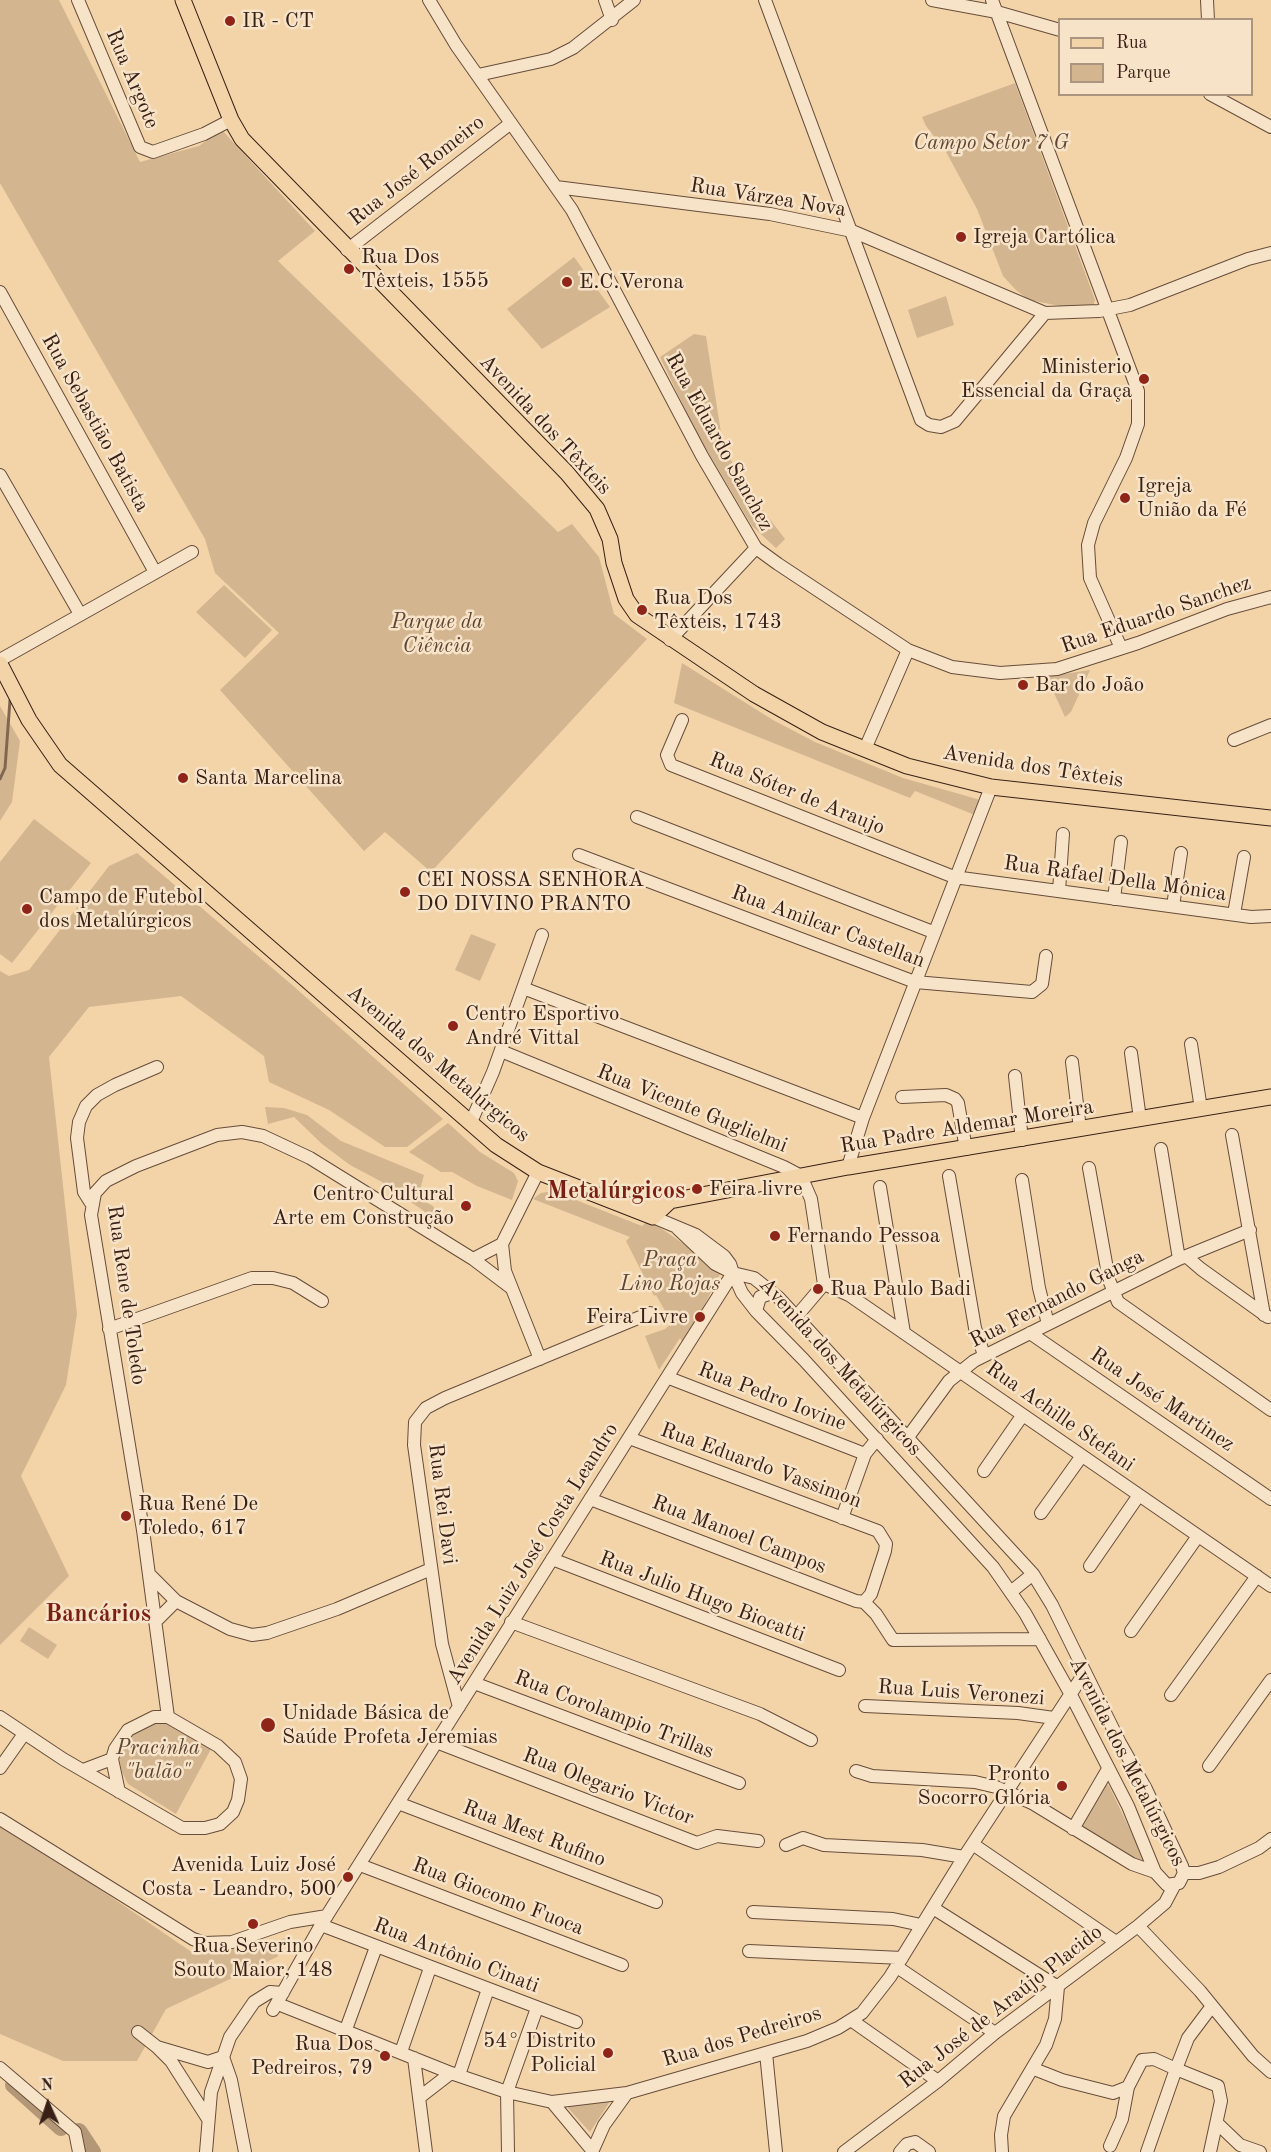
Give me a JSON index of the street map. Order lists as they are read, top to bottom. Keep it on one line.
{"streets":{"main road":["Avenida dos Têxteis","Avenida dos Metalúrgicos","Rua Padre Aldemar Moreira"],"street":["Rua Argote","Rua José Romeiro","Rua Várzea Nova","Rua Sebastião Batista","Rua Eduardo Sanchez","Rua Sóter de Araujo","Rua Rafael Della Mônica","Rua Amilcar Castellan","Rua Vicente Guglielmi","Rua Rene de Toledo","Rua Fernando Ganga","Rua Pedro Iovine","Rua José Martinez","Rua Achille Stefani","Rua Eduardo Vassimon","Rua Rei Davi","Rua Manoel Campos","Avenida Luiz José Costa Leandro","Rua Julio Hugo Biocatti","Rua Luis Veronezi","Rua Corolampio Trillas","Rua Olegario Victor","Rua Mest Rufino","Rua Giocomo Fuoca","Rua Antônio Cinati","Rua José de Araújo Placido","Rua dos Pedreiros"]},"crossings":[["Rua Argote","Avenida dos Têxteis"],["Rua José Romeiro","Avenida dos Têxteis"],["Rua José Romeiro","Rua Eduardo Sanchez"],["Rua Várzea Nova","Rua Eduardo Sanchez"],["Rua Sóter de Araujo","Rua Rafael Della Mônica"],["Avenida dos Metalúrgicos","Rua Padre Aldemar Moreira"],["Avenida dos Metalúrgicos","Rua Fernando Ganga"],["Avenida dos Metalúrgicos","Avenida Luiz José Costa Leandro"],["Avenida dos Metalúrgicos","Rua José de Araújo Placido"],["Avenida dos Metalúrgicos","Rua dos Pedreiros"],["Rua Vicente Guglielmi","Rua Padre Aldemar Moreira"],["Rua Fernando Ganga","Rua José Martinez"],["Rua Fernando Ganga","Rua Achille Stefani"],["Rua Pedro Iovine","Rua Eduardo Vassimon"],["Rua Pedro Iovine","Avenida Luiz José Costa Leandro"],["Rua Eduardo Vassimon","Rua Manoel Campos"],["Rua Eduardo Vassimon","Avenida Luiz José Costa Leandro"],["Rua Rei Davi","Avenida Luiz José Costa Leandro"],["Rua Manoel Campos","Avenida Luiz José Costa Leandro"],["Avenida Luiz José Costa Leandro","Rua Julio Hugo Biocatti"],["Avenida Luiz José Costa Leandro","Rua Corolampio Trillas"],["Avenida Luiz José Costa Leandro","Rua Olegario Victor"],["Avenida Luiz José Costa Leandro","Rua Mest Rufino"],["Avenida Luiz José Costa Leandro","Rua Giocomo Fuoca"],["Avenida Luiz José Costa Leandro","Rua Antônio Cinati"],["Avenida Luiz José Costa Leandro","Rua dos Pedreiros"],["Rua Luis Veronezi","Rua dos Pedreiros"]],"districts":["Metalúrgicos","Bancários"],"parks":["Campo Setor 7 G","Parque da Ciência","Praça Lino Rojas","Pracinha \"balão\""],"places":["IR - CT","Igreja Cartólica","Rua Dos Têxteis, 1555","E.C.Verona","Ministerio Essencial da Graça","Igreja União da Fé","Rua Dos Têxteis, 1743","Bar do João","Santa Marcelina","CEI NOSSA SENHORA DO DIVINO PRANTO","Campo de Futebol dos Metalúrgicos","Centro Esportivo André Vittal","Feira livre","Centro Cultural Arte em Construção","Fernando Pessoa","Rua Paulo Badi","Feira Livre","Rua René De Toledo, 617","Unidade Básica de Saúde Profeta Jeremias","Pronto Socorro Glória","Avenida Luiz José Costa - Leandro, 500","Rua Severino Souto Maior, 148","54° Distrito Policial","Rua Dos Pedreiros, 79"],"legend":["Rua","Parque"],"north":"top"}
